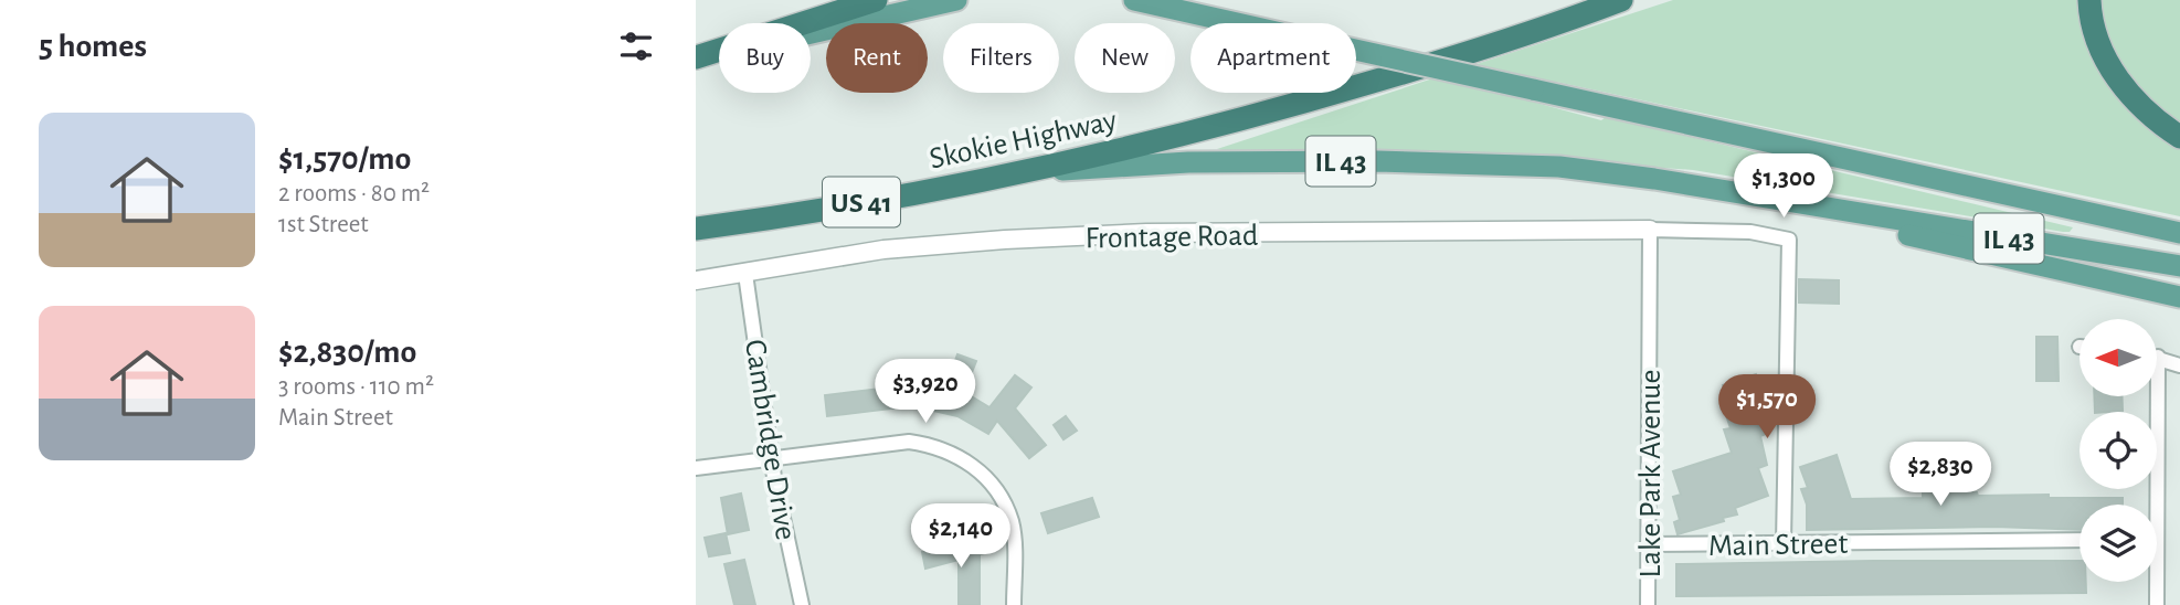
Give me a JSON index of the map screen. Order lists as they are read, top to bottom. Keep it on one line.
{"streets":{"highway":["Skokie Highway","US 41"],"main road":["IL 43"],"street":["Frontage Road","Cambridge Drive","Lake Park Avenue","Main Street"]},"crossings":[["Skokie Highway","IL 43"],["Frontage Road","Cambridge Drive"],["Frontage Road","Lake Park Avenue"],["Lake Park Avenue","Main Street"]],"north":"left","page":{"heading":"5 homes","chip":["Buy","Rent","Filters","New","Apartment"],"list":[{"name":"$1,570/mo","note":"2 rooms · 80 m² · 1st Street"},{"name":"$2,830/mo","note":"3 rooms · 110 m² · Main Street"}],"price":["$1,300","$3,920","$1,570","$2,830","$2,140"]}}
